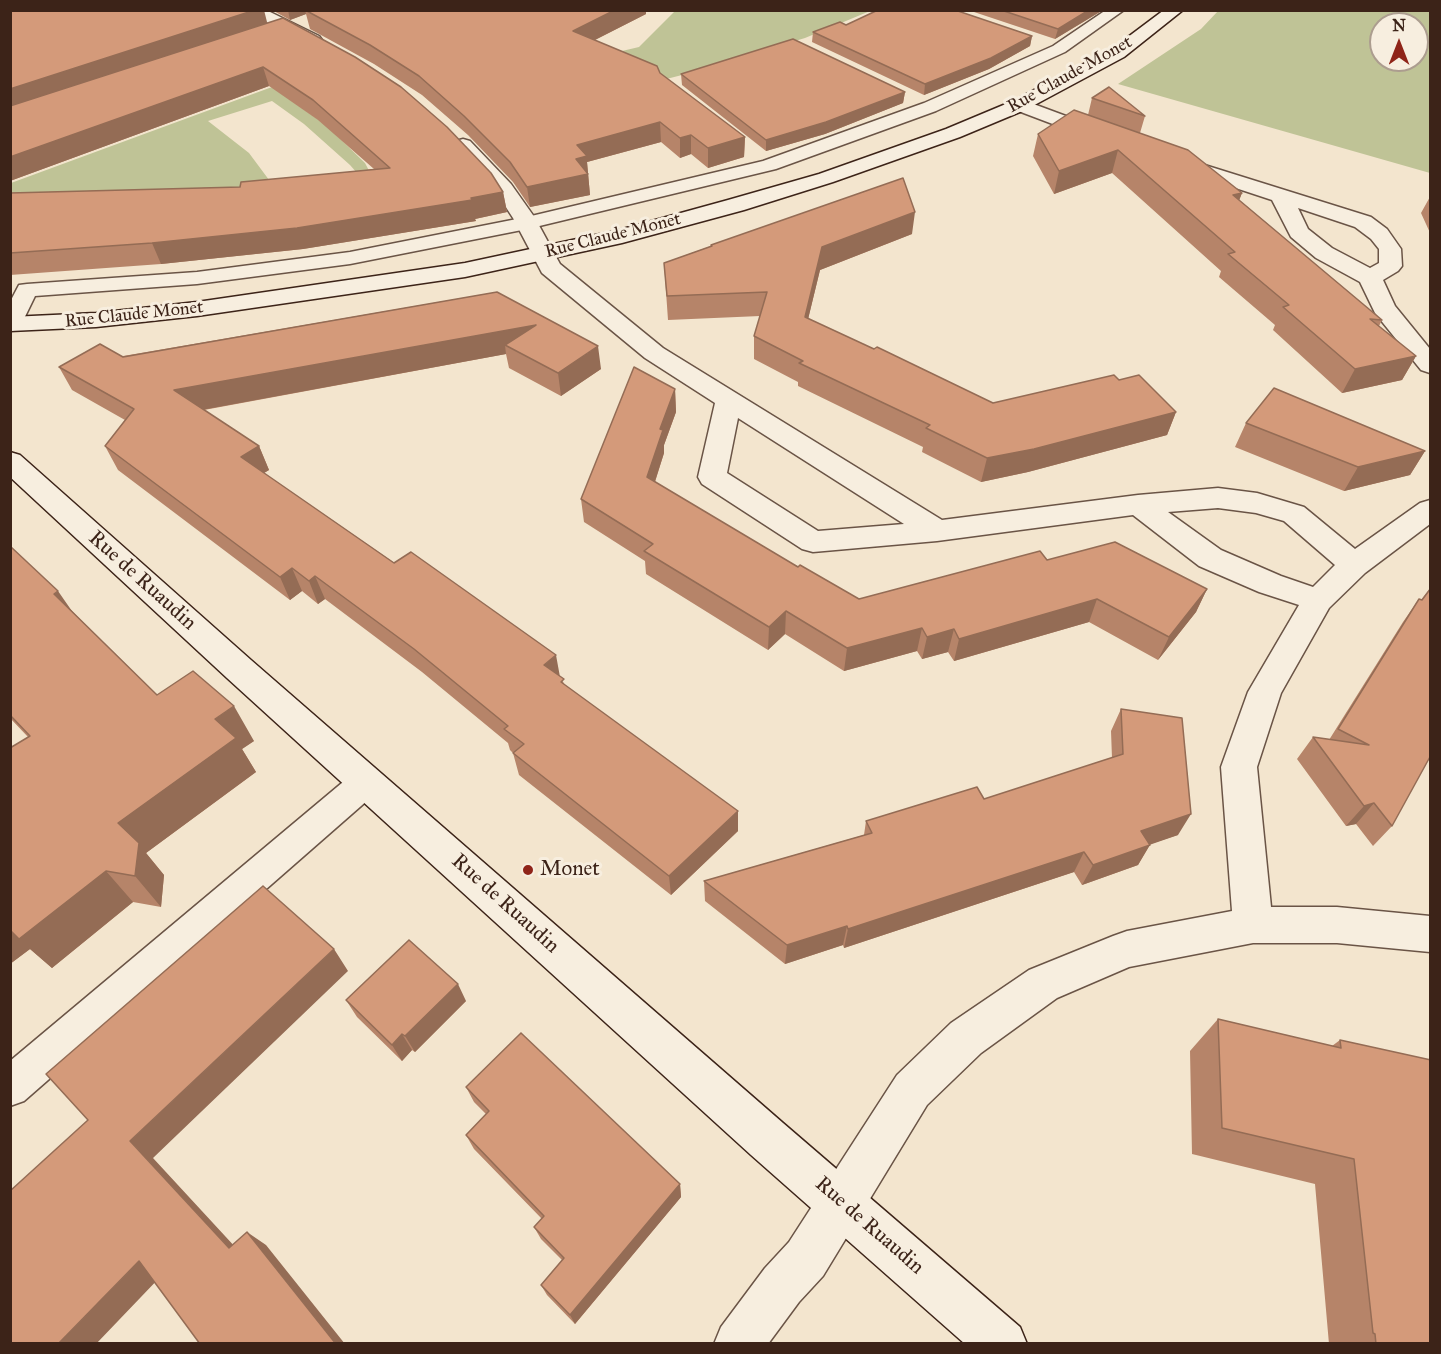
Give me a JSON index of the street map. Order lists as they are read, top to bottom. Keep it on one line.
{"streets":{"street":["Rue Claude Monet","Rue de Ruaudin"]},"places":["Monet"],"north":"top"}
